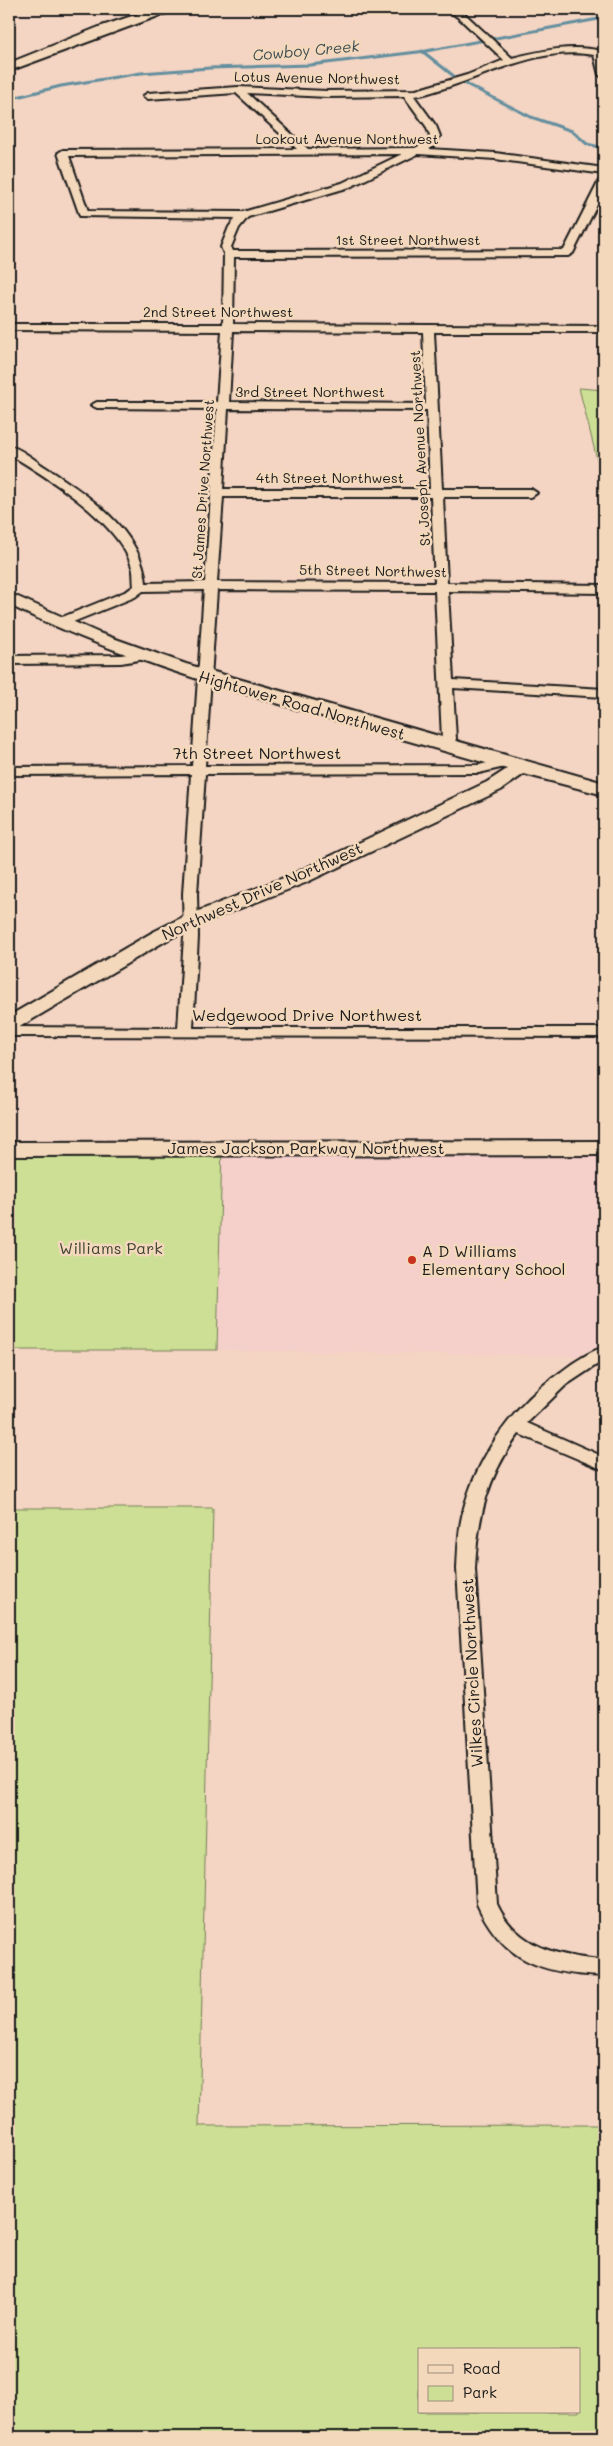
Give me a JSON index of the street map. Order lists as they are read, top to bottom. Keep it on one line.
{"streets":{"street":["Lotus Avenue Northwest","Lookout Avenue Northwest","1st Street Northwest","2nd Street Northwest","3rd Street Northwest","St Joseph Avenue Northwest","4th Street Northwest","St James Drive Northwest","5th Street Northwest","Hightower Road Northwest","7th Street Northwest","Northwest Drive Northwest","Wedgewood Drive Northwest","James Jackson Parkway Northwest","Wilkes Circle Northwest"]},"crossings":[["Lookout Avenue Northwest","St James Drive Northwest"],["1st Street Northwest","St James Drive Northwest"],["2nd Street Northwest","St Joseph Avenue Northwest"],["2nd Street Northwest","St James Drive Northwest"],["3rd Street Northwest","St Joseph Avenue Northwest"],["3rd Street Northwest","St James Drive Northwest"],["St Joseph Avenue Northwest","4th Street Northwest"],["St Joseph Avenue Northwest","5th Street Northwest"],["St Joseph Avenue Northwest","Hightower Road Northwest"],["4th Street Northwest","St James Drive Northwest"],["St James Drive Northwest","5th Street Northwest"],["St James Drive Northwest","Hightower Road Northwest"],["St James Drive Northwest","7th Street Northwest"],["St James Drive Northwest","Northwest Drive Northwest"],["St James Drive Northwest","Wedgewood Drive Northwest"],["Hightower Road Northwest","7th Street Northwest"],["Hightower Road Northwest","Northwest Drive Northwest"],["7th Street Northwest","Northwest Drive Northwest"]],"water":["Cowboy Creek"],"parks":["Williams Park"],"places":["A D Williams Elementary School"],"legend":["Road","Park"]}
